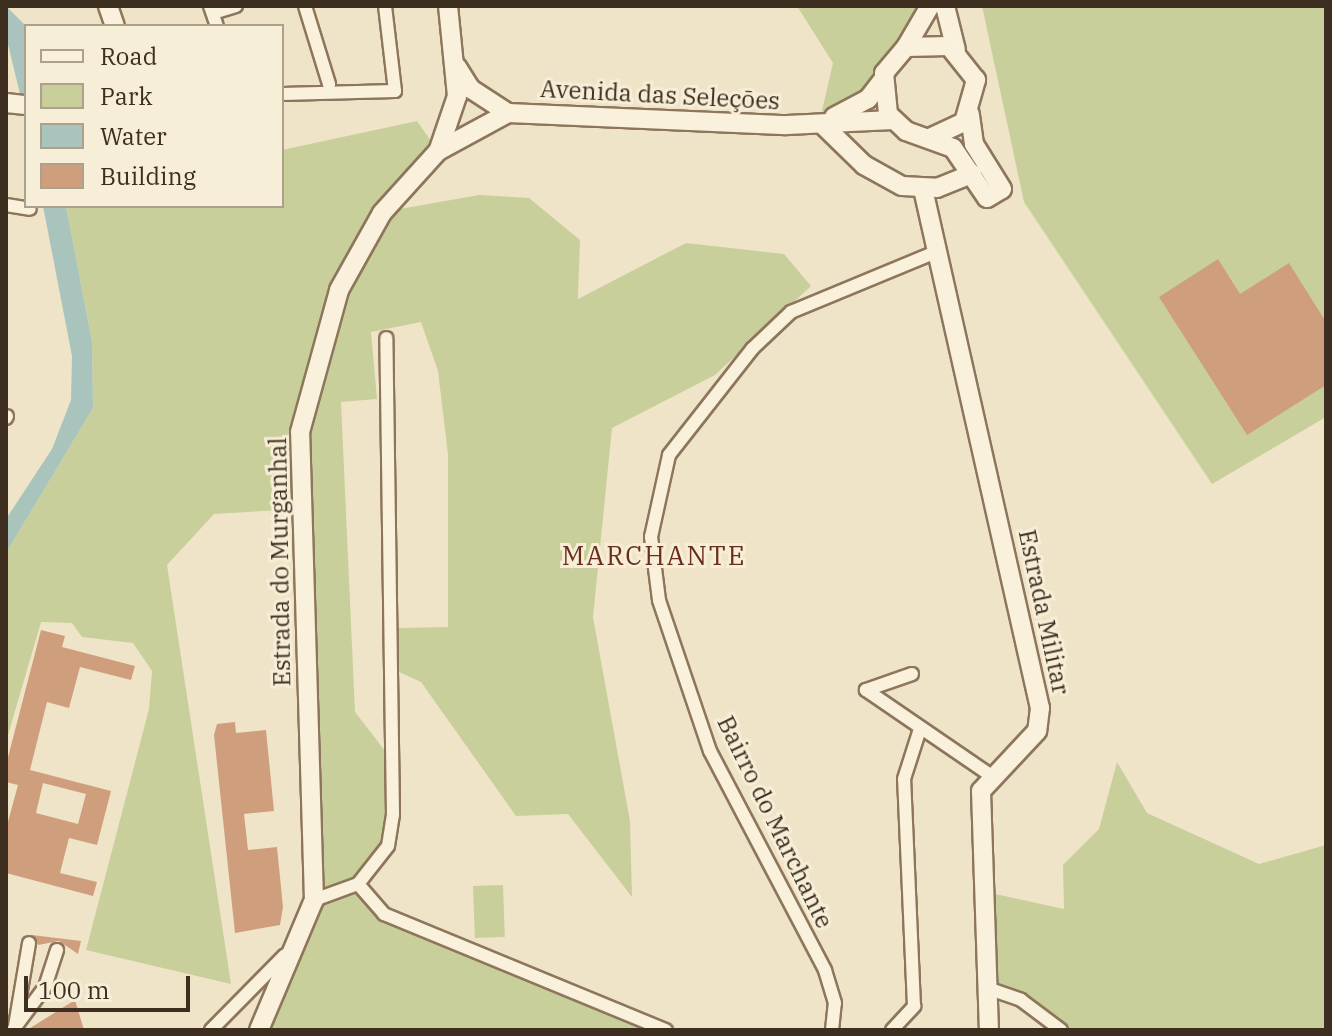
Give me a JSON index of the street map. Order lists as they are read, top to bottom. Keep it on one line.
{"streets":{"street":["Avenida das Seleções","Estrada do Murganhal","Estrada Militar","Bairro do Marchante"]},"crossings":[["Avenida das Seleções","Estrada do Murganhal"],["Estrada Militar","Bairro do Marchante"]],"districts":["MARCHANTE"],"legend":["Road","Park","Water","Building"],"scale_bar":"100 m"}
